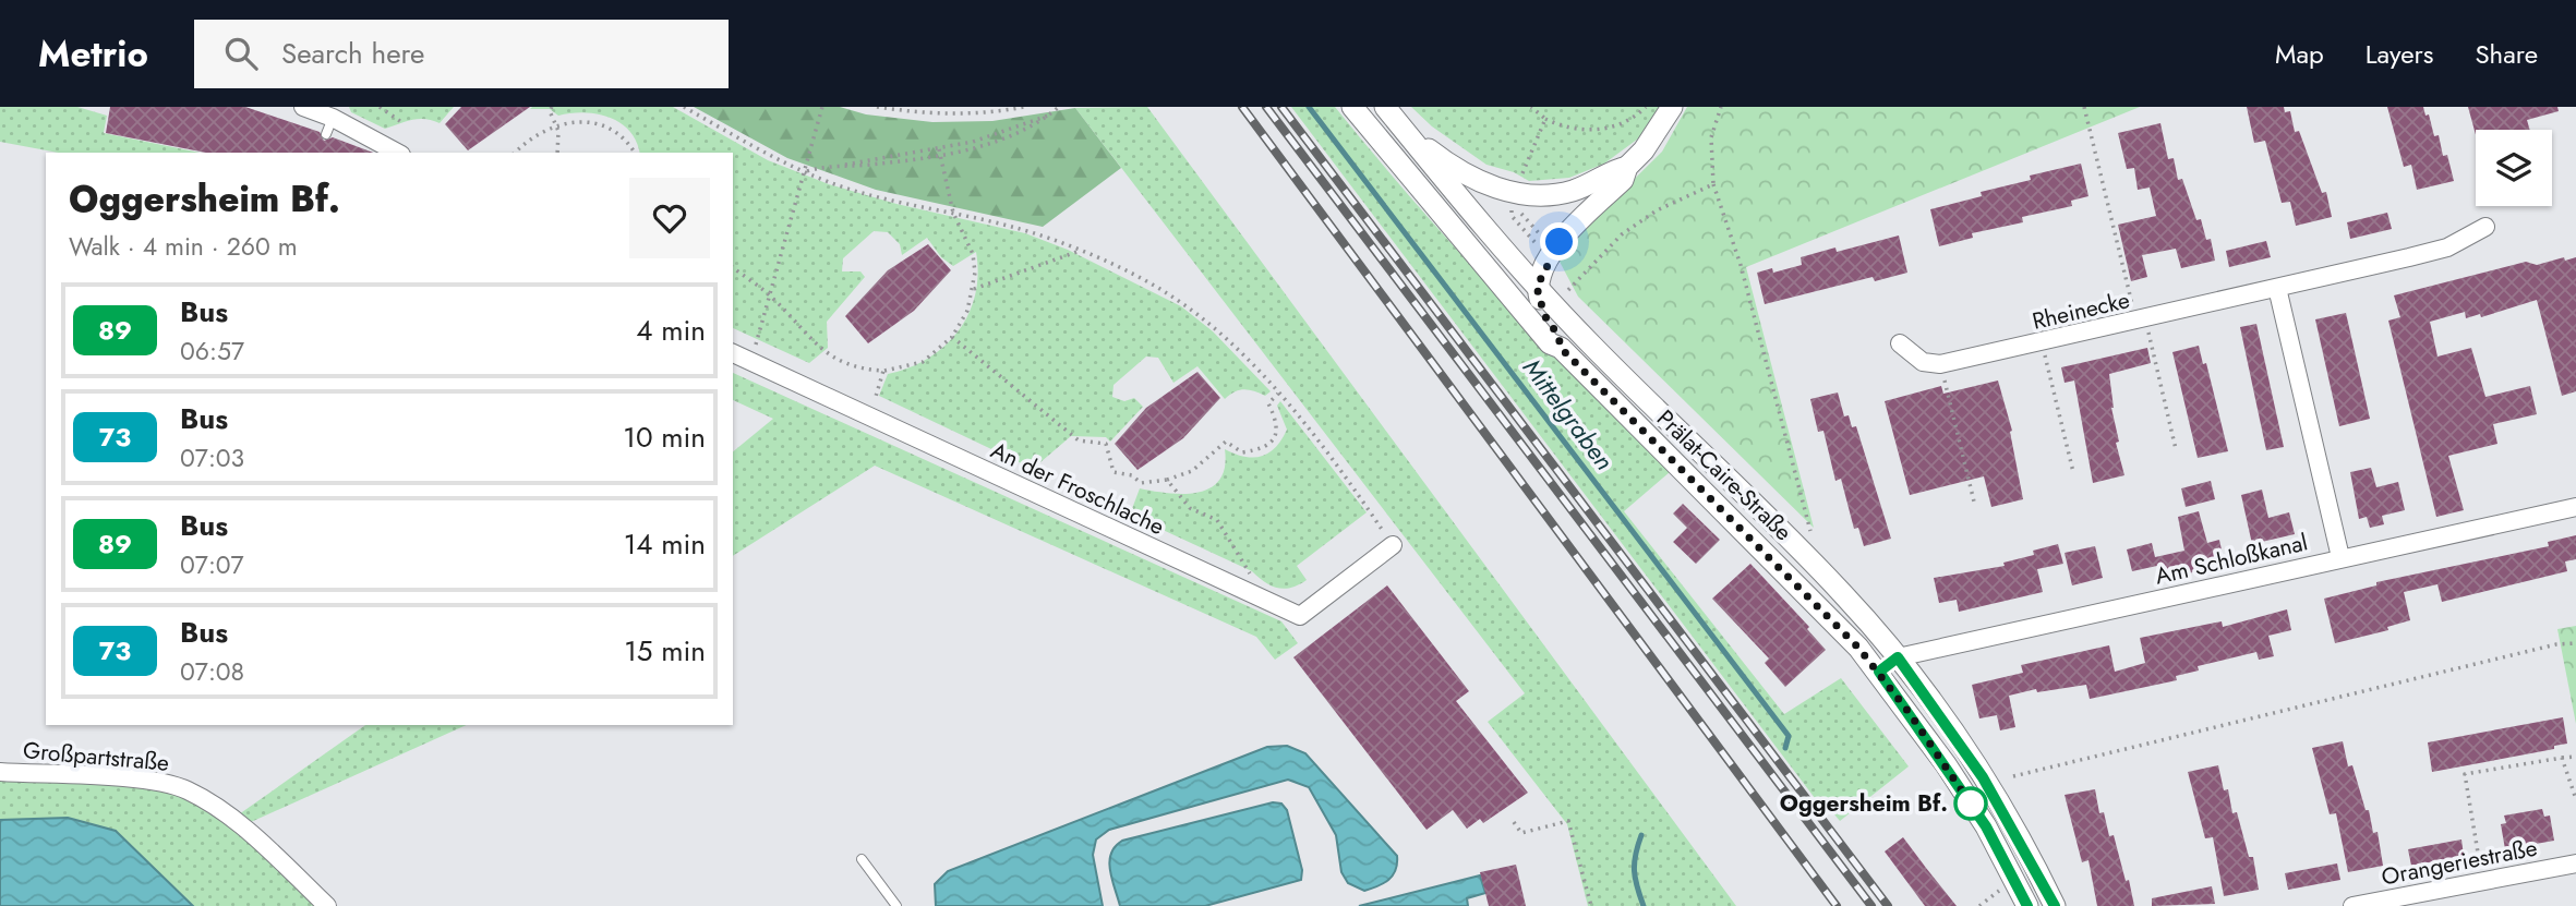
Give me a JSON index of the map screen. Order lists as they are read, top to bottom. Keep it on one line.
{"streets":{"street":["Rheinecke","Prälat-Caire-Straße","An der Froschlache","Am Schloßkanal","Großpartstraße","Orangeriestraße"]},"crossings":[["Prälat-Caire-Straße","Am Schloßkanal"]],"water":["Mittelgraben"],"places":["Oggersheim Bf."],"lines":["bus line 89"],"page":{"header":"Metrio","search":"Search here","nav":["Map","Layers","Share"],"heading":["Oggersheim Bf.","Walk · 4 min · 260 m"],"list":[{"mark":"89","name":"Bus","note":"06:57","value":"4 min"},{"mark":"73","name":"Bus","note":"07:03","value":"10 min"},{"mark":"89","name":"Bus","note":"07:07","value":"14 min"},{"mark":"73","name":"Bus","note":"07:08","value":"15 min"}]}}
